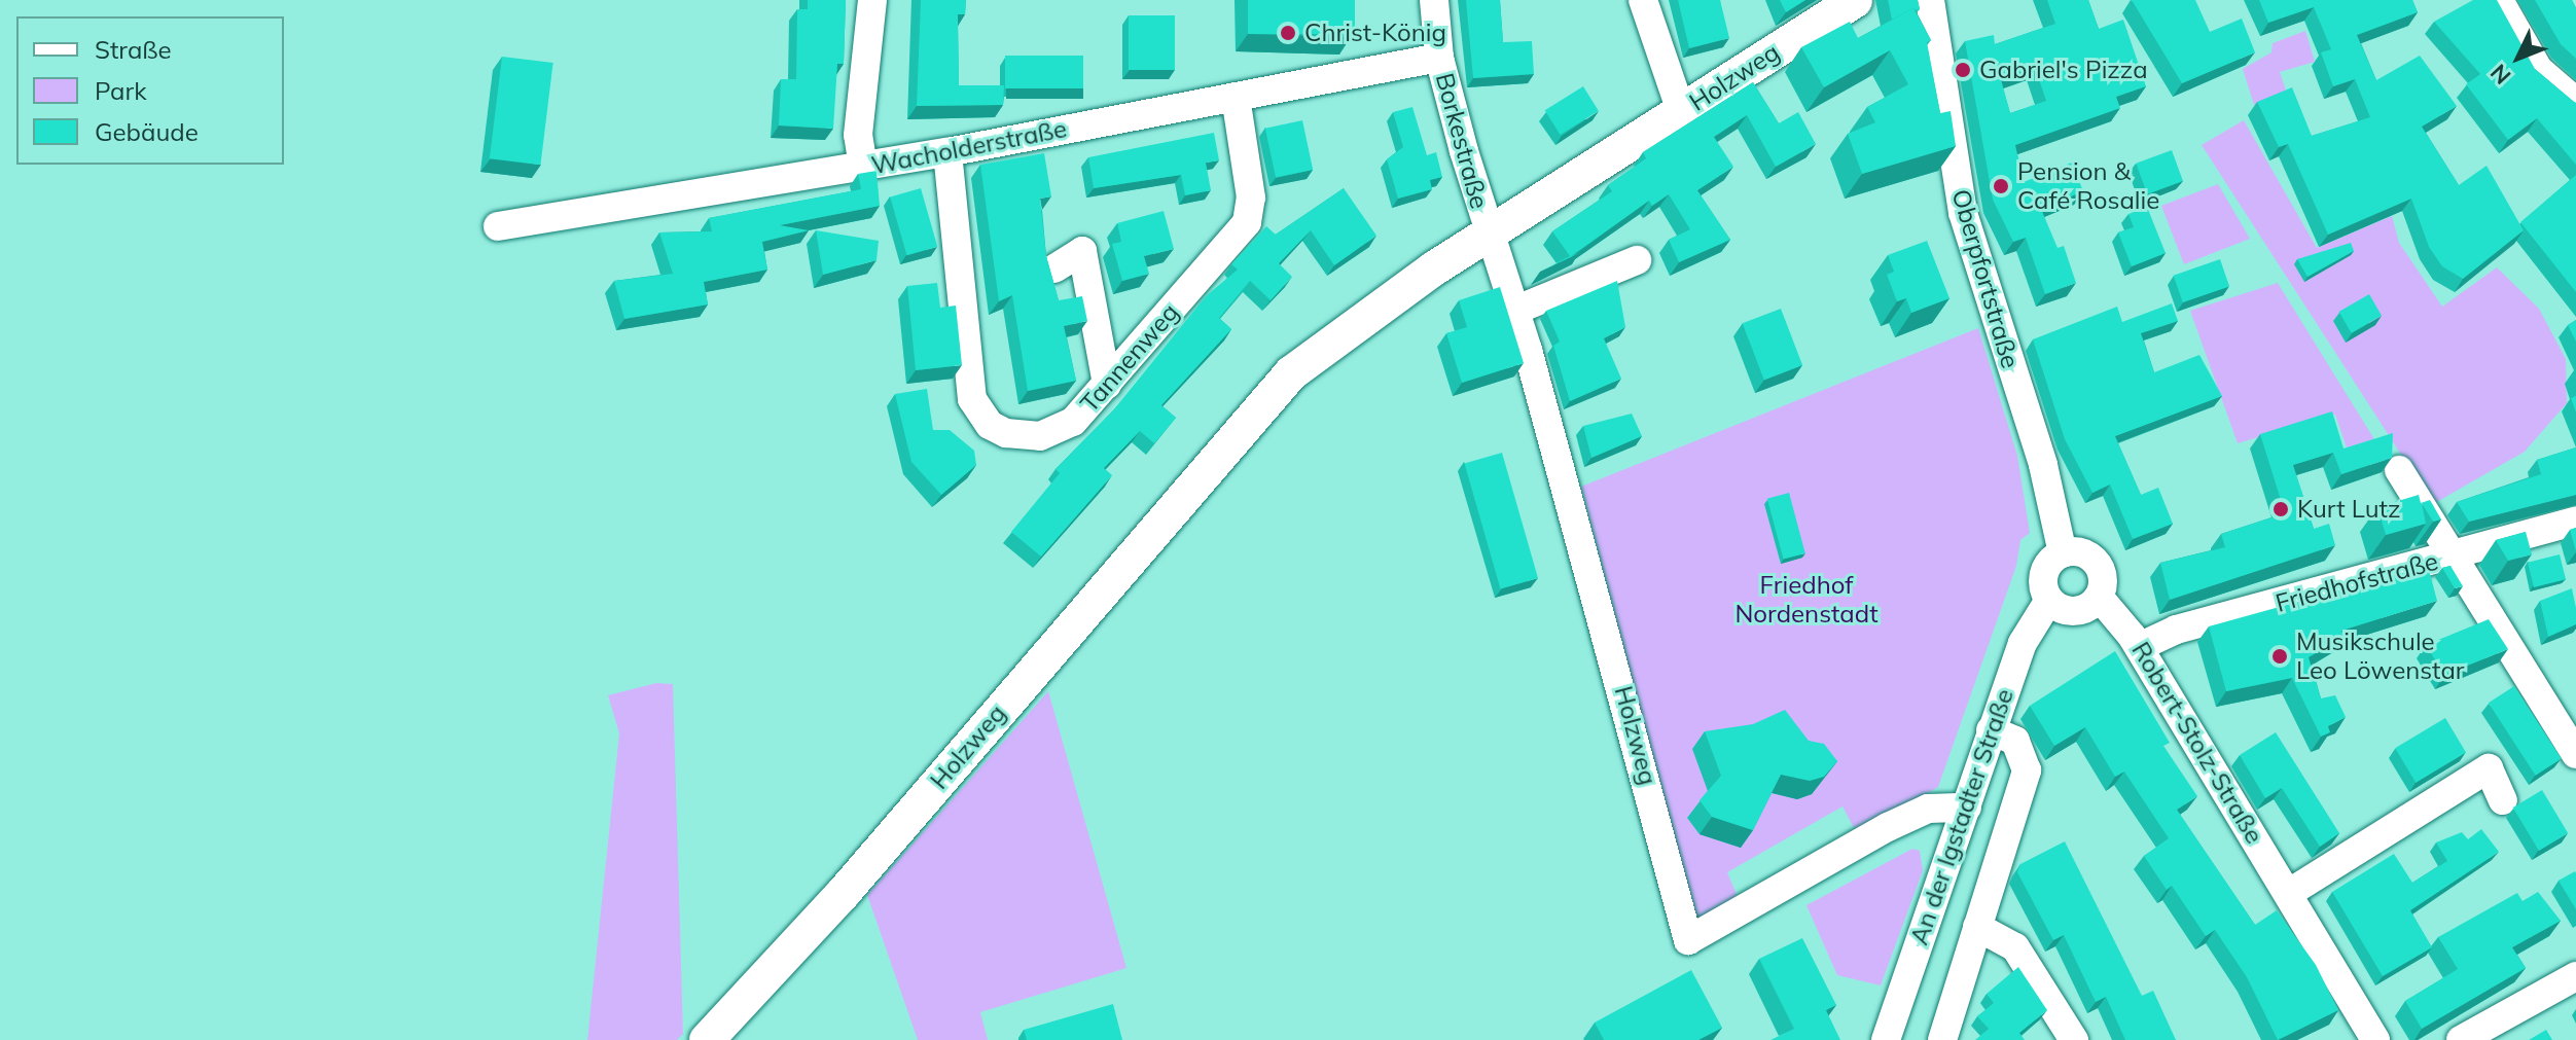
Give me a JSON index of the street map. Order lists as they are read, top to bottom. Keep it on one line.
{"streets":{"main road":["Holzweg"],"street":["Borkestraße","Wacholderstraße","Oberpfortstraße","Tannenweg","Friedhofstraße","Robert-Stolz-Straße","An der Igstadter Straße"]},"crossings":[["Holzweg","Borkestraße"],["Holzweg","An der Igstadter Straße"],["Borkestraße","Wacholderstraße"],["Wacholderstraße","Tannenweg"],["Oberpfortstraße","Robert-Stolz-Straße"],["Oberpfortstraße","An der Igstadter Straße"],["Friedhofstraße","Robert-Stolz-Straße"],["Robert-Stolz-Straße","An der Igstadter Straße"]],"parks":["Friedhof Nordenstadt"],"places":["Christ-König","Gabriel's Pizza","Pension & Café Rosalie","Kurt Lutz","Musikschule Leo Löwenstar"],"legend":["Straße","Park","Gebäude"],"north":"bottom left"}
